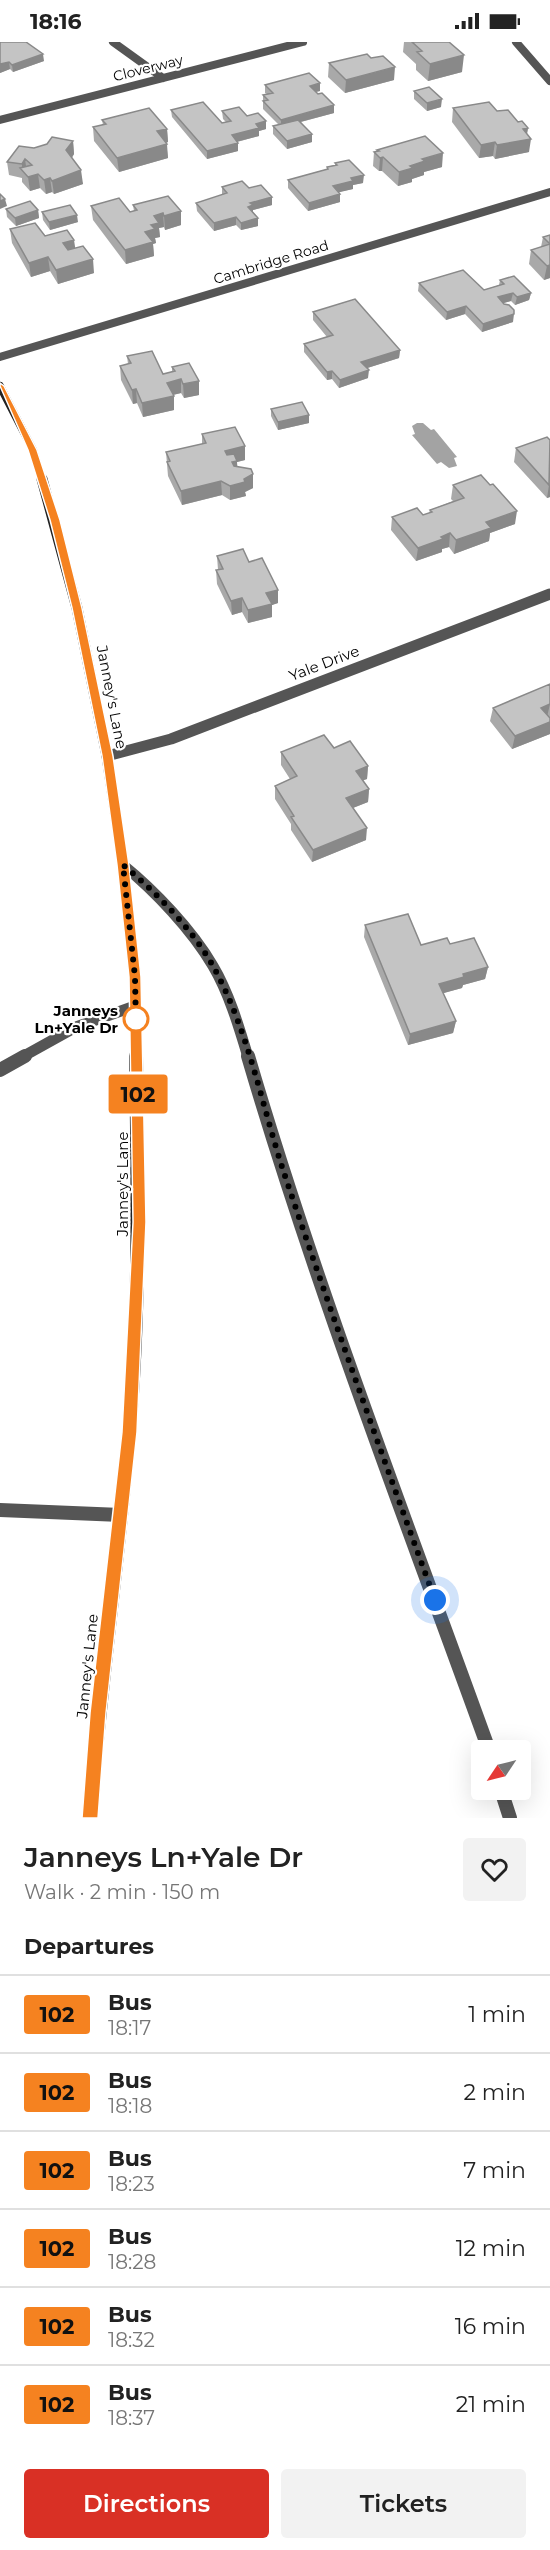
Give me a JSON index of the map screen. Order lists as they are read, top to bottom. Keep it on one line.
{"streets":{"main road":["Janney's Lane"],"street":["Cloverway","Cambridge Road","Yale Drive"]},"crossings":[["Yale Drive","Janney's Lane"]],"places":["Janneys Ln+Yale Dr"],"lines":["bus line 102"],"north":"bottom left","page":{"status":"18:16","on_map":"102","heading":[["Janneys Ln+Yale Dr","Walk · 2 min · 150 m"],"Departures"],"list":[{"mark":"102","name":"Bus","note":"18:17","value":"1 min"},{"mark":"102","name":"Bus","note":"18:18","value":"2 min"},{"mark":"102","name":"Bus","note":"18:23","value":"7 min"},{"mark":"102","name":"Bus","note":"18:28","value":"12 min"},{"mark":"102","name":"Bus","note":"18:32","value":"16 min"},{"mark":"102","name":"Bus","note":"18:37","value":"21 min"}],"buttons":["Directions","Tickets"]}}
